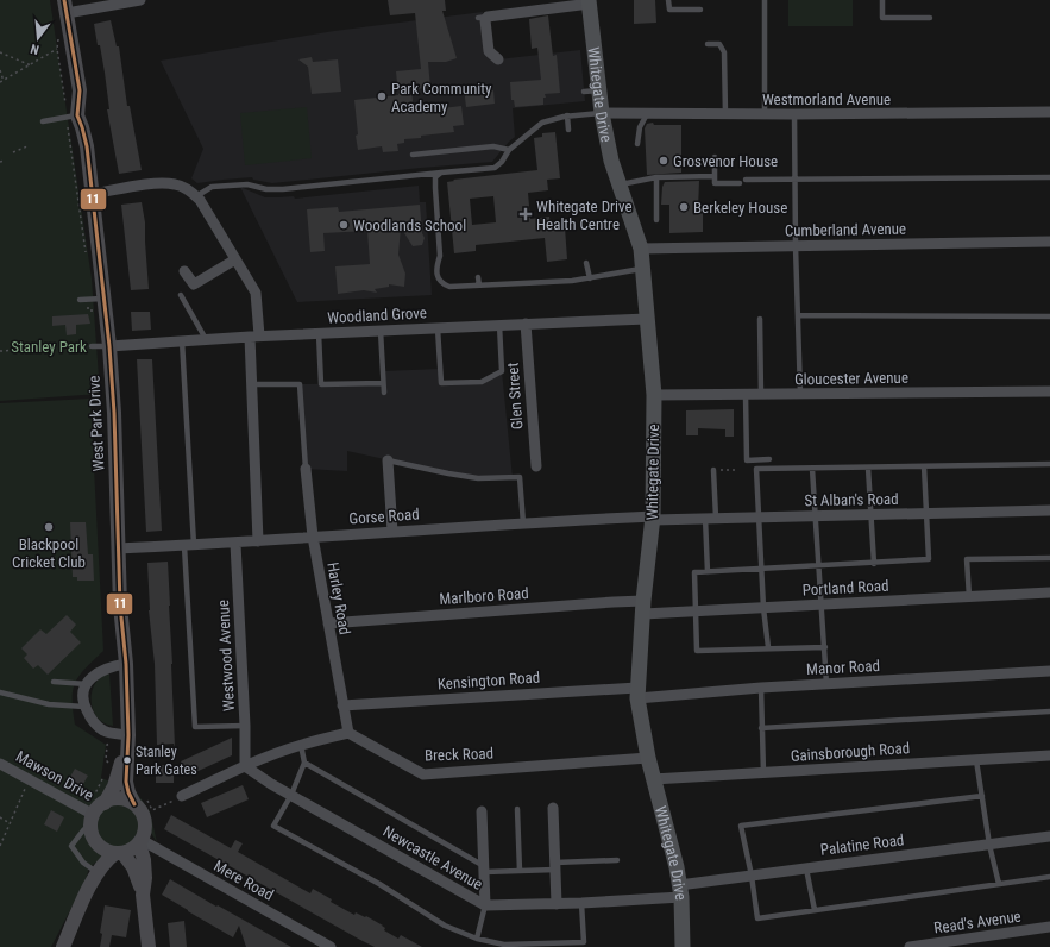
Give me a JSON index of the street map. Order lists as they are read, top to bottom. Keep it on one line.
{"streets":{"main road":["Whitegate Drive"],"street":["Westmorland Avenue","Cumberland Avenue","Woodland Grove","Gloucester Avenue","Glen Street","West Park Drive","St Alban's Road","Gorse Road","Portland Road","Marlboro Road","Harley Road","Westwood Avenue","Manor Road","Kensington Road","Gainsborough Road","Breck Road","Mawson Drive","Palatine Road","Newcastle Avenue","Mere Road","Read's Avenue"]},"crossings":[["Whitegate Drive","Westmorland Avenue"],["Whitegate Drive","Cumberland Avenue"],["Whitegate Drive","Woodland Grove"],["Whitegate Drive","Gloucester Avenue"],["Whitegate Drive","St Alban's Road"],["Whitegate Drive","Gorse Road"],["Whitegate Drive","Portland Road"],["Whitegate Drive","Marlboro Road"],["Whitegate Drive","Manor Road"],["Whitegate Drive","Kensington Road"],["Whitegate Drive","Gainsborough Road"],["Whitegate Drive","Breck Road"],["Whitegate Drive","Palatine Road"],["Whitegate Drive","Newcastle Avenue"],["Woodland Grove","Glen Street"],["Woodland Grove","West Park Drive"],["West Park Drive","Gorse Road"],["West Park Drive","Mawson Drive"],["West Park Drive","Mere Road"],["St Alban's Road","Gorse Road"],["Gorse Road","Harley Road"],["Gorse Road","Westwood Avenue"],["Portland Road","Marlboro Road"],["Marlboro Road","Harley Road"],["Harley Road","Kensington Road"],["Harley Road","Breck Road"],["Westwood Avenue","Newcastle Avenue"],["Manor Road","Kensington Road"],["Mawson Drive","Mere Road"],["Palatine Road","Newcastle Avenue"]],"parks":["Stanley Park"],"places":{"other":["Park Community Academy","Grosvenor House","Berkeley House","Woodlands School","Blackpool Cricket Club","Stanley Park Gates"],"health":["Whitegate Drive Health Centre"]},"lines":["transit line 11"],"north":"bottom"}
